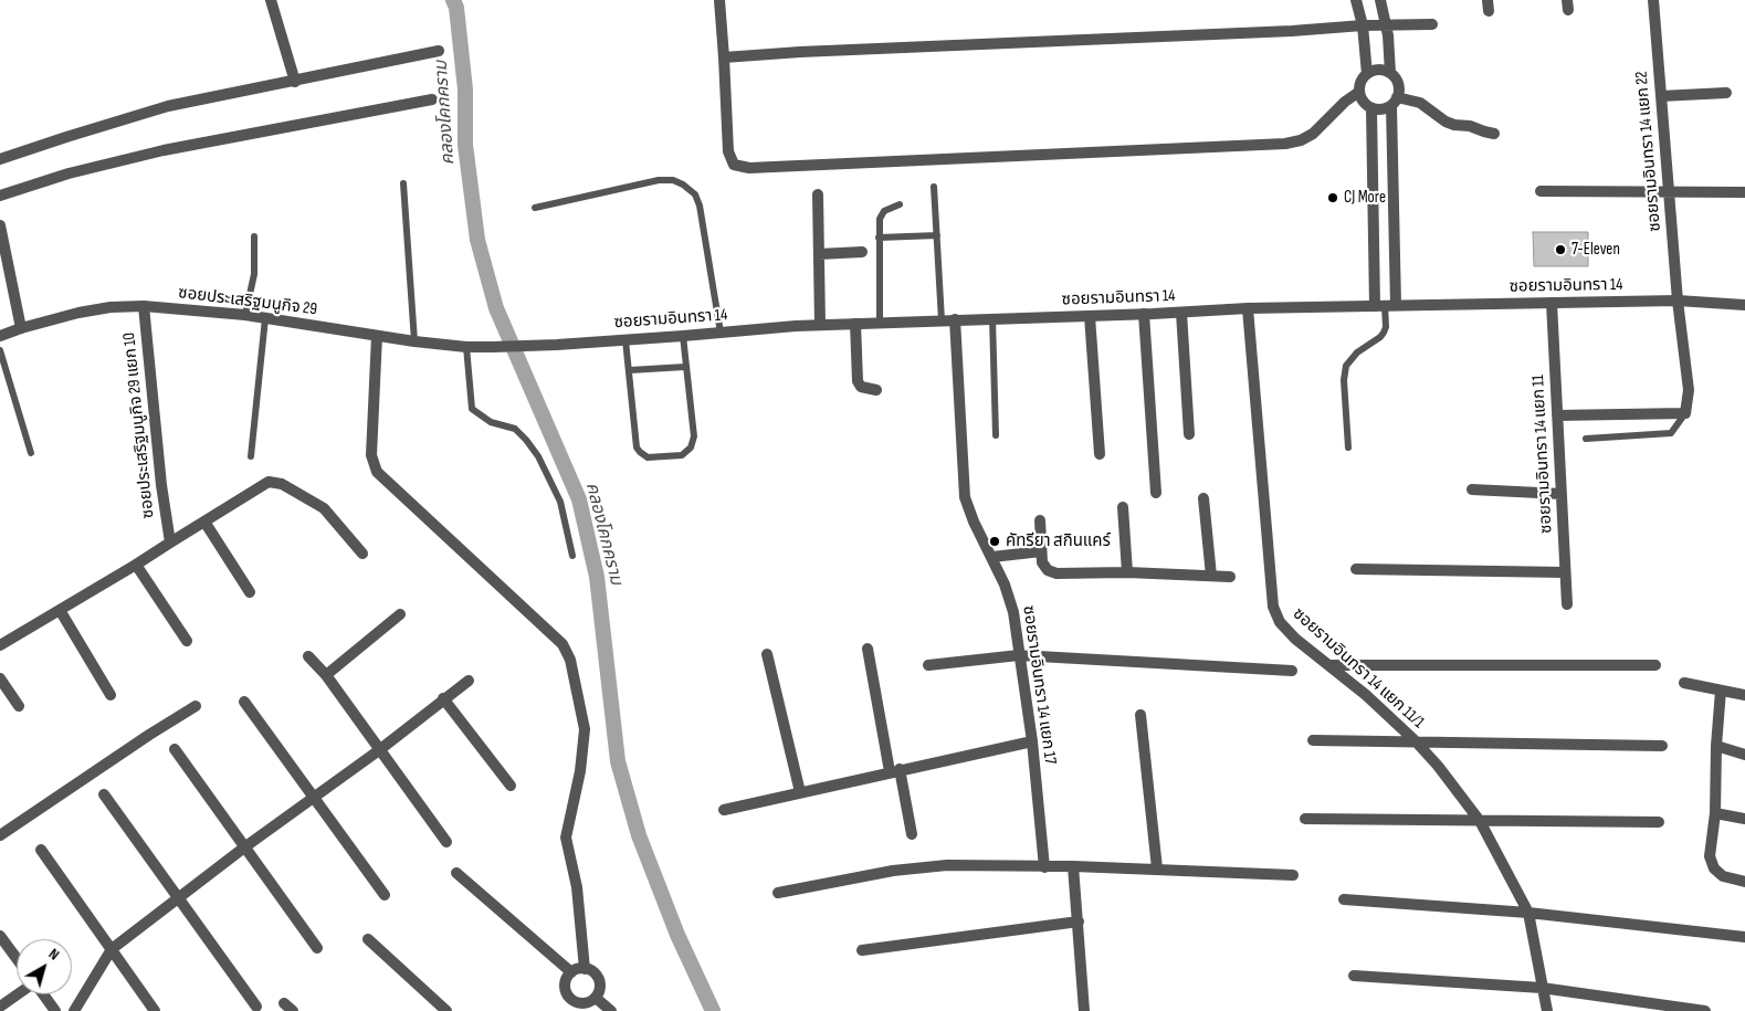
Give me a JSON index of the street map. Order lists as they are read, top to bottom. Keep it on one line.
{"streets":{"street":["ซอยรามอินทรา 14 แยก 22","ซอยรามอินทรา 14","ซอยประเสริฐมนูกิจ 29","ซอยประเสริฐมนูกิจ 29 แยก 10","ซอยรามอินทรา 14 แยก 11","ซอยรามอินทรา 14 แยก 11/1","ซอยรามอินทรา 14 แยก 17"]},"crossings":[["ซอยรามอินทรา 14 แยก 22","ซอยรามอินทรา 14"],["ซอยรามอินทรา 14","ซอยประเสริฐมนูกิจ 29"],["ซอยรามอินทรา 14","ซอยรามอินทรา 14 แยก 11"],["ซอยรามอินทรา 14","ซอยรามอินทรา 14 แยก 11/1"],["ซอยรามอินทรา 14","ซอยรามอินทรา 14 แยก 17"],["ซอยประเสริฐมนูกิจ 29","ซอยประเสริฐมนูกิจ 29 แยก 10"]],"water":["คลองโคกคราม"],"places":["CJ More","7-Eleven","คัทรียา สกินแคร์"],"north":"top right"}
